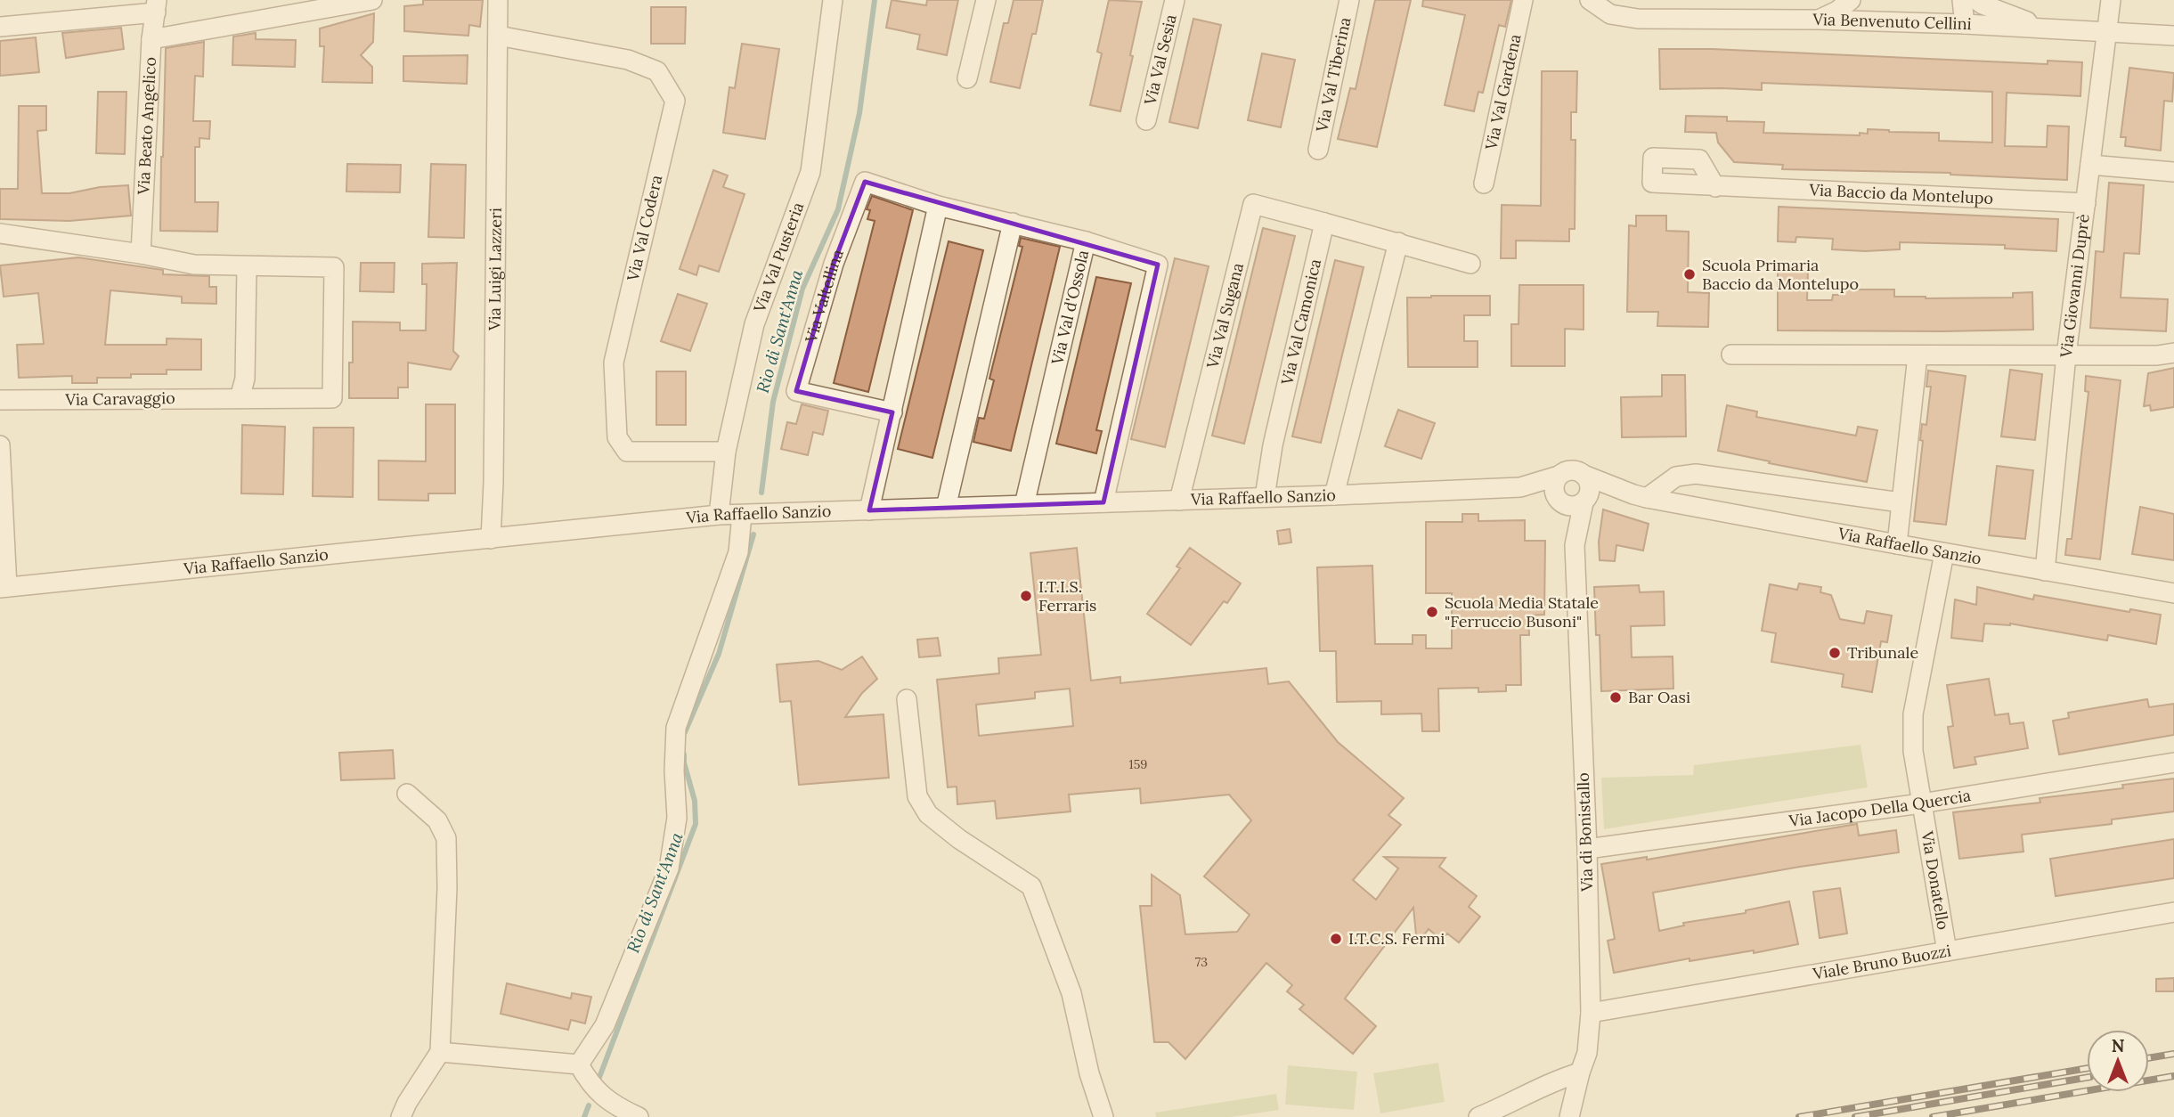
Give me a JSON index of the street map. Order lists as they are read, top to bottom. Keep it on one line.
{"streets":{"street":["Via Benvenuto Cellini","Via Val Sesia","Via Val Tiberina","Via Val Gardena","Via Beato Angelico","Via Baccio da Montelupo","Via Val Codera","Via Val Pusteria","Via Luigi Lazzeri","Via Giovanni Duprè","Via Valtellina","Via Val d'Ossola","Via Val Sugana","Via Val Camonica","Via Caravaggio","Via Raffaello Sanzio","Via Jacopo Della Quercia","Via di Bonistallo","Via Donatello","Viale Bruno Buozzi"]},"crossings":[["Via Benvenuto Cellini","Via Giovanni Duprè"],["Via Baccio da Montelupo","Via Giovanni Duprè"],["Via Val Codera","Via Val Pusteria"],["Via Val Codera","Via Luigi Lazzeri"],["Via Val Pusteria","Via Raffaello Sanzio"],["Via Luigi Lazzeri","Via Raffaello Sanzio"],["Via Giovanni Duprè","Via Raffaello Sanzio"],["Via Valtellina","Via Val d'Ossola"],["Via Val d'Ossola","Via Raffaello Sanzio"],["Via Val Sugana","Via Val Camonica"],["Via Val Sugana","Via Raffaello Sanzio"],["Via Val Camonica","Via Raffaello Sanzio"],["Via Raffaello Sanzio","Via di Bonistallo"],["Via Raffaello Sanzio","Via Donatello"],["Via Jacopo Della Quercia","Via di Bonistallo"],["Via Jacopo Della Quercia","Via Donatello"],["Via di Bonistallo","Viale Bruno Buozzi"],["Via Donatello","Viale Bruno Buozzi"]],"water":["Rio di Sant'Anna"],"places":["Scuola Primaria Baccio da Montelupo","I.T.I.S. Ferraris","Scuola Media Statale \"Ferruccio Busoni\"","Tribunale","Bar Oasi","I.T.C.S. Fermi"],"house_numbers":["159","73"],"north":"top"}
